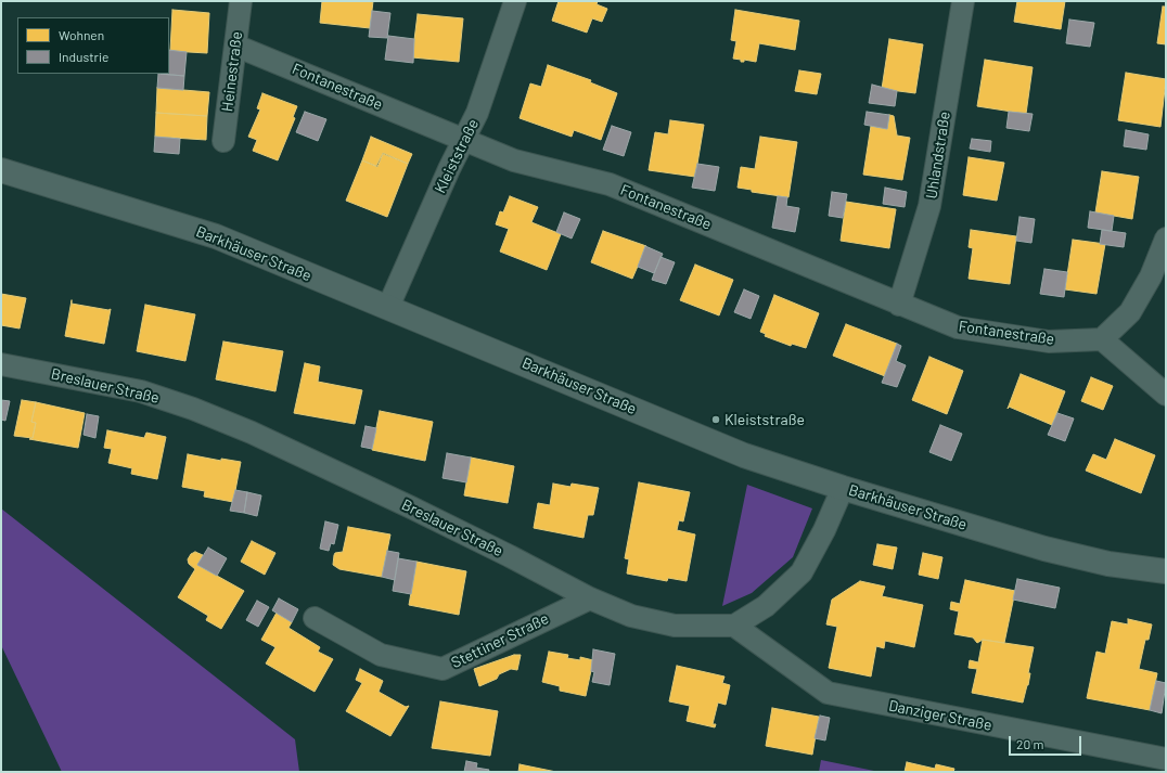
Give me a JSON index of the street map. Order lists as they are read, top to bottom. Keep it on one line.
{"streets":{"street":["Heinestraße","Fontanestraße","Uhlandstraße","Kleiststraße","Barkhäuser Straße","Breslauer Straße","Stettiner Straße","Danziger Straße"]},"crossings":[["Heinestraße","Fontanestraße"],["Fontanestraße","Uhlandstraße"],["Fontanestraße","Kleiststraße"],["Kleiststraße","Barkhäuser Straße"],["Breslauer Straße","Stettiner Straße"],["Breslauer Straße","Danziger Straße"]],"places":["Kleiststraße"],"legend":["Wohnen","Industrie"],"scale_bar":"20 m"}
